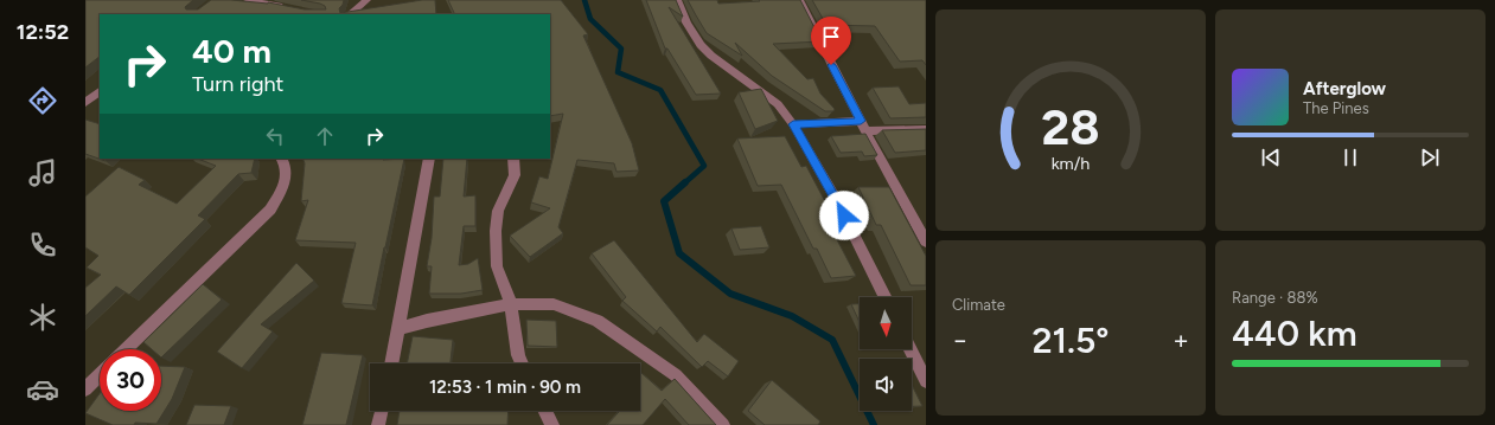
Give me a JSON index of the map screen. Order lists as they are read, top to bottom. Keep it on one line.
{"north":"bottom","page":{"tabs":"12:52","turn":["40 m","Turn right"],"song":["Afterglow","The Pines"],"tile":["Climate",["Range · 88%","440 km"]],"heat":["−","21.5°","+"],"limit":"30","trip":"12:53 · 1 min · 90 m","gauge":["28","km/h"]}}
